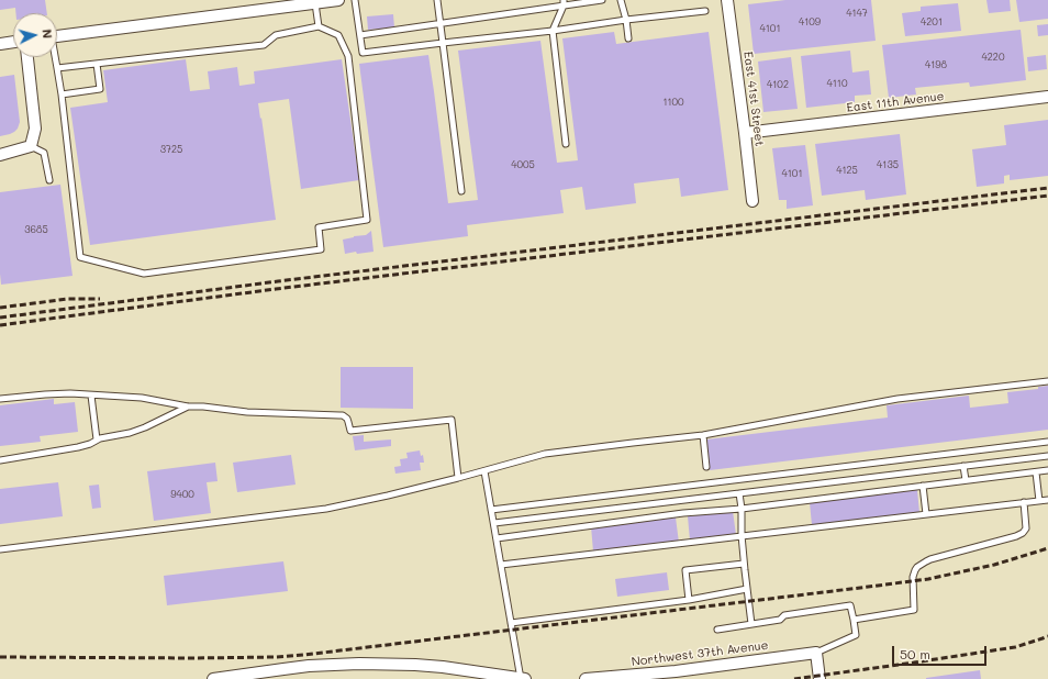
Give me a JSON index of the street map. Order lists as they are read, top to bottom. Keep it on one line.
{"streets":{"street":["East 41st Street","East 11th Avenue","Northwest 37th Avenue"]},"crossings":[["East 41st Street","East 11th Avenue"]],"house_numbers":["4147","4109","4201","4101","4220","4198","4110","4102","1100","3725","4005","4135","4125","4101","3685","9400"],"scale_bar":"50 m","north":"right"}
